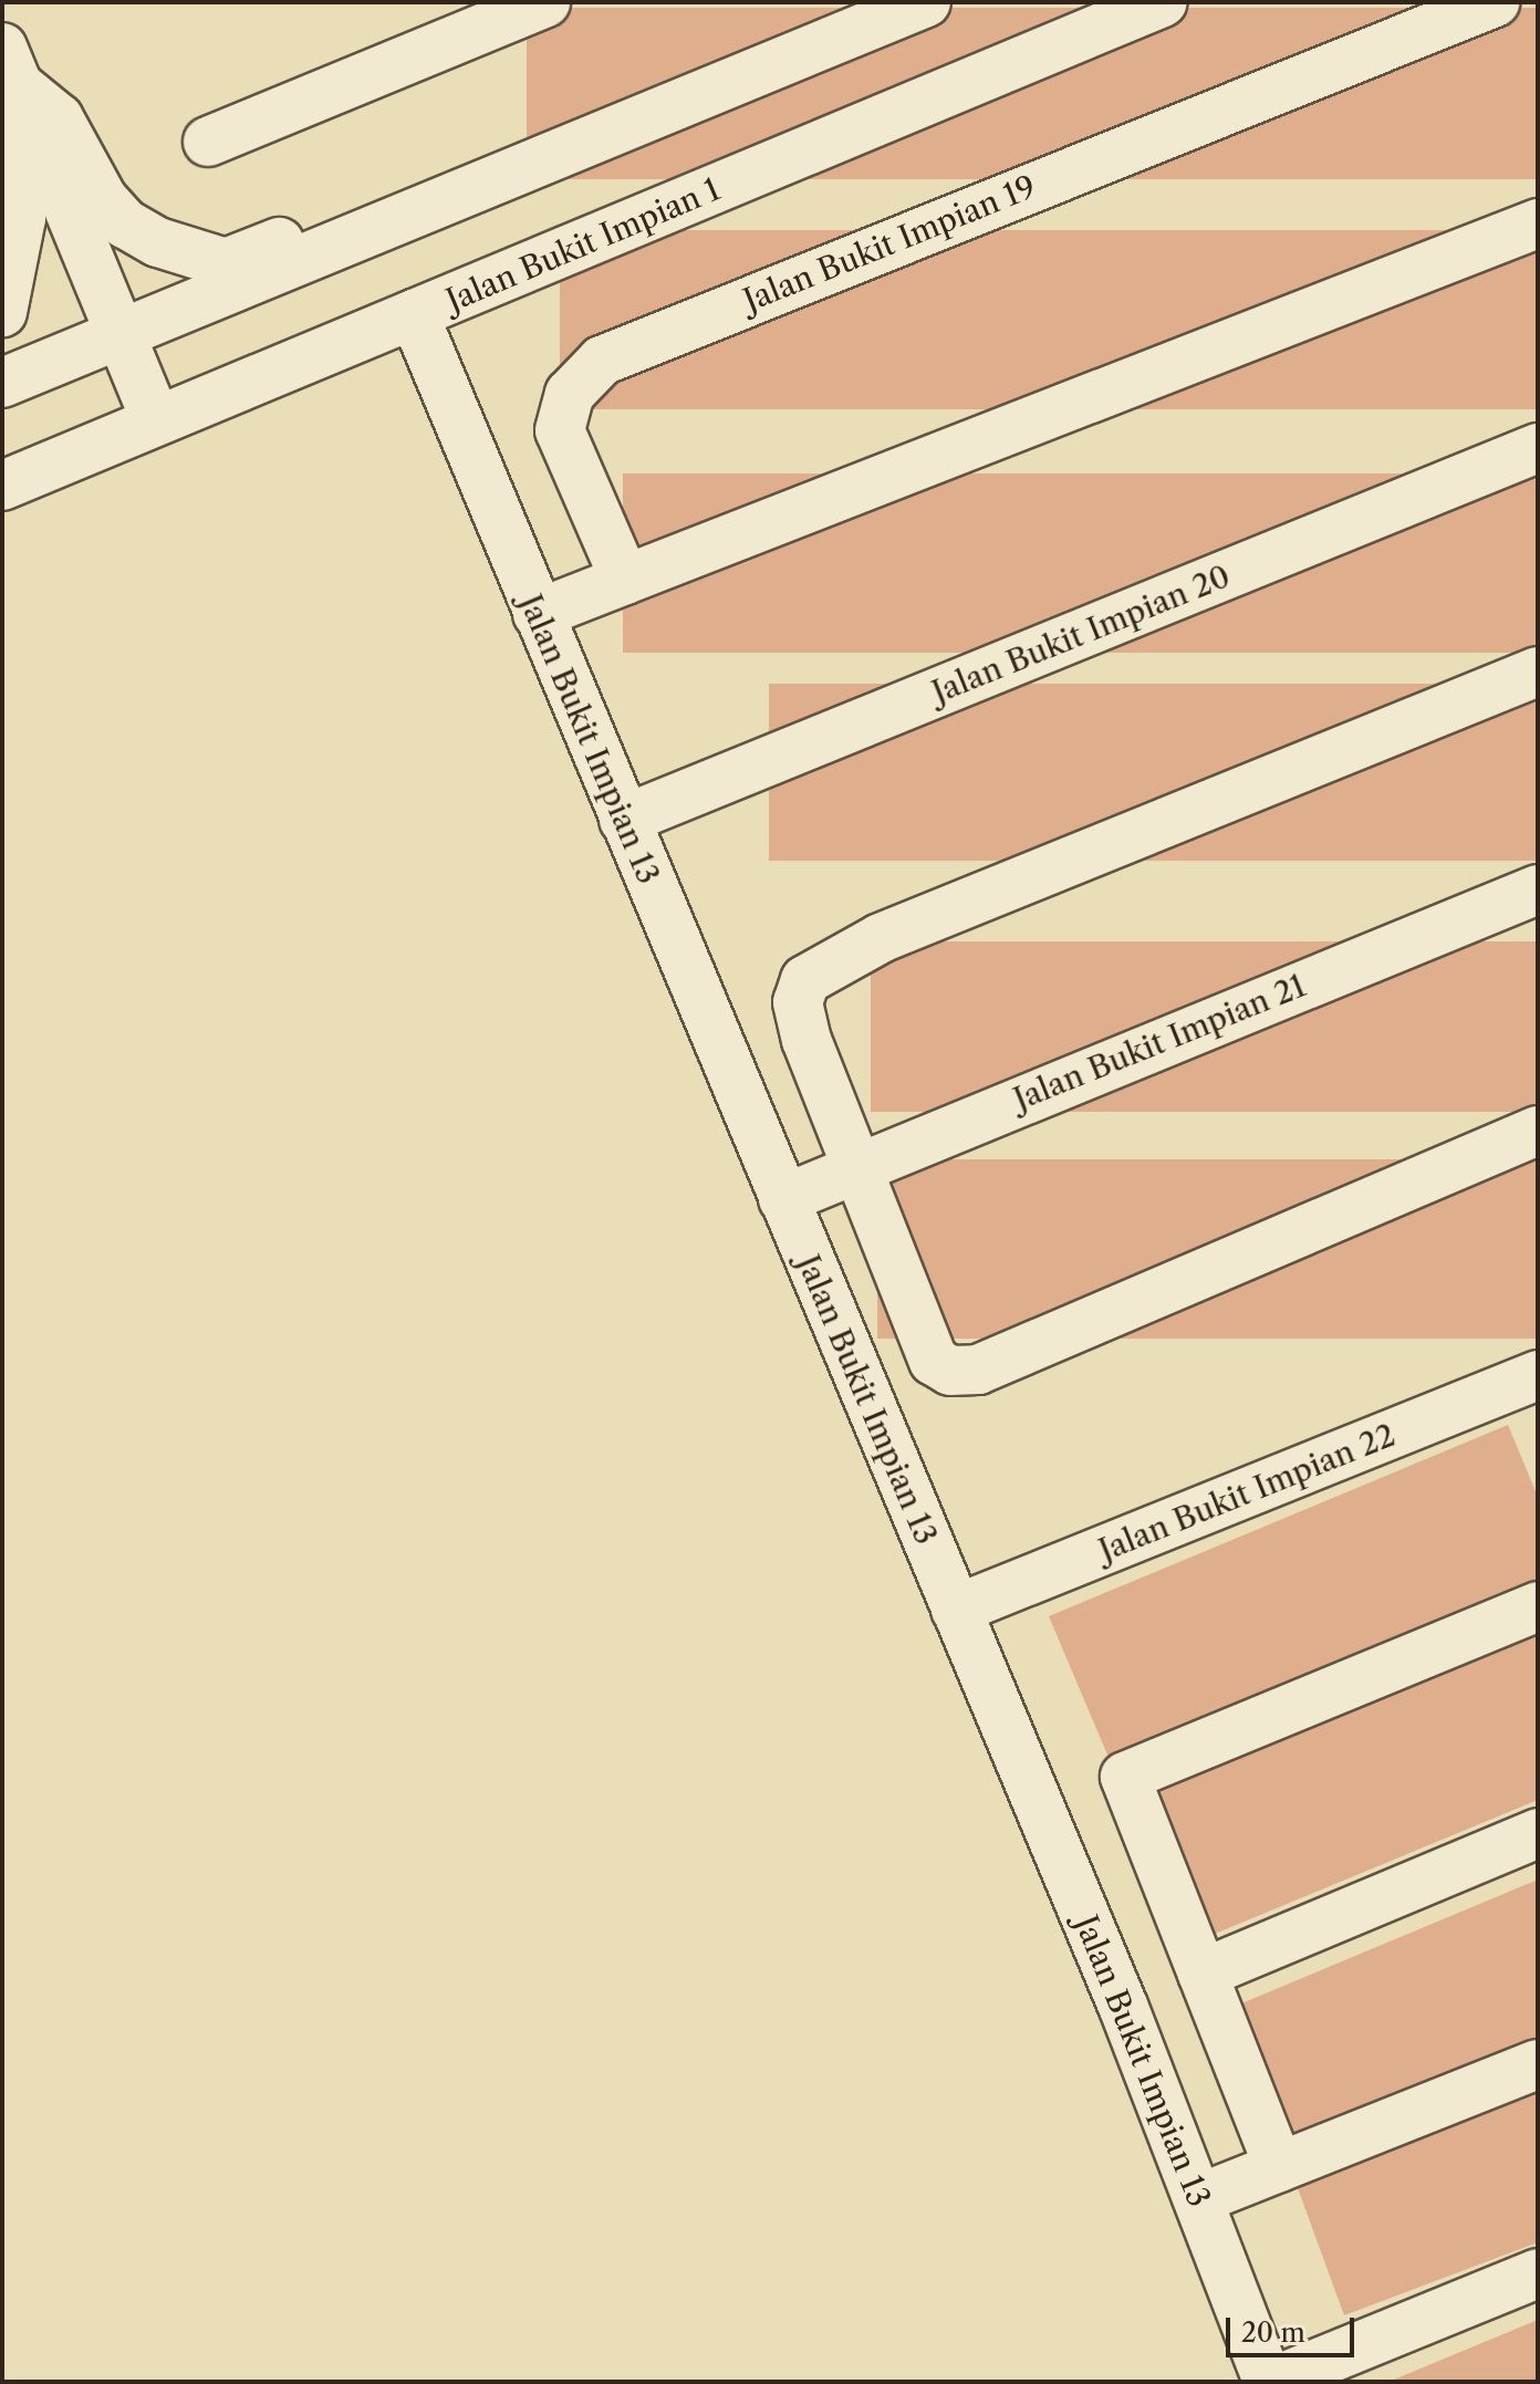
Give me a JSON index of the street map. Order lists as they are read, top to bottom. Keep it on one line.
{"streets":{"street":["Jalan Bukit Impian 19","Jalan Bukit Impian 1","Jalan Bukit Impian 20","Jalan Bukit Impian 13","Jalan Bukit Impian 21","Jalan Bukit Impian 22"]},"crossings":[["Jalan Bukit Impian 1","Jalan Bukit Impian 13"],["Jalan Bukit Impian 20","Jalan Bukit Impian 13"],["Jalan Bukit Impian 13","Jalan Bukit Impian 21"],["Jalan Bukit Impian 13","Jalan Bukit Impian 22"]],"scale_bar":"20 m"}
